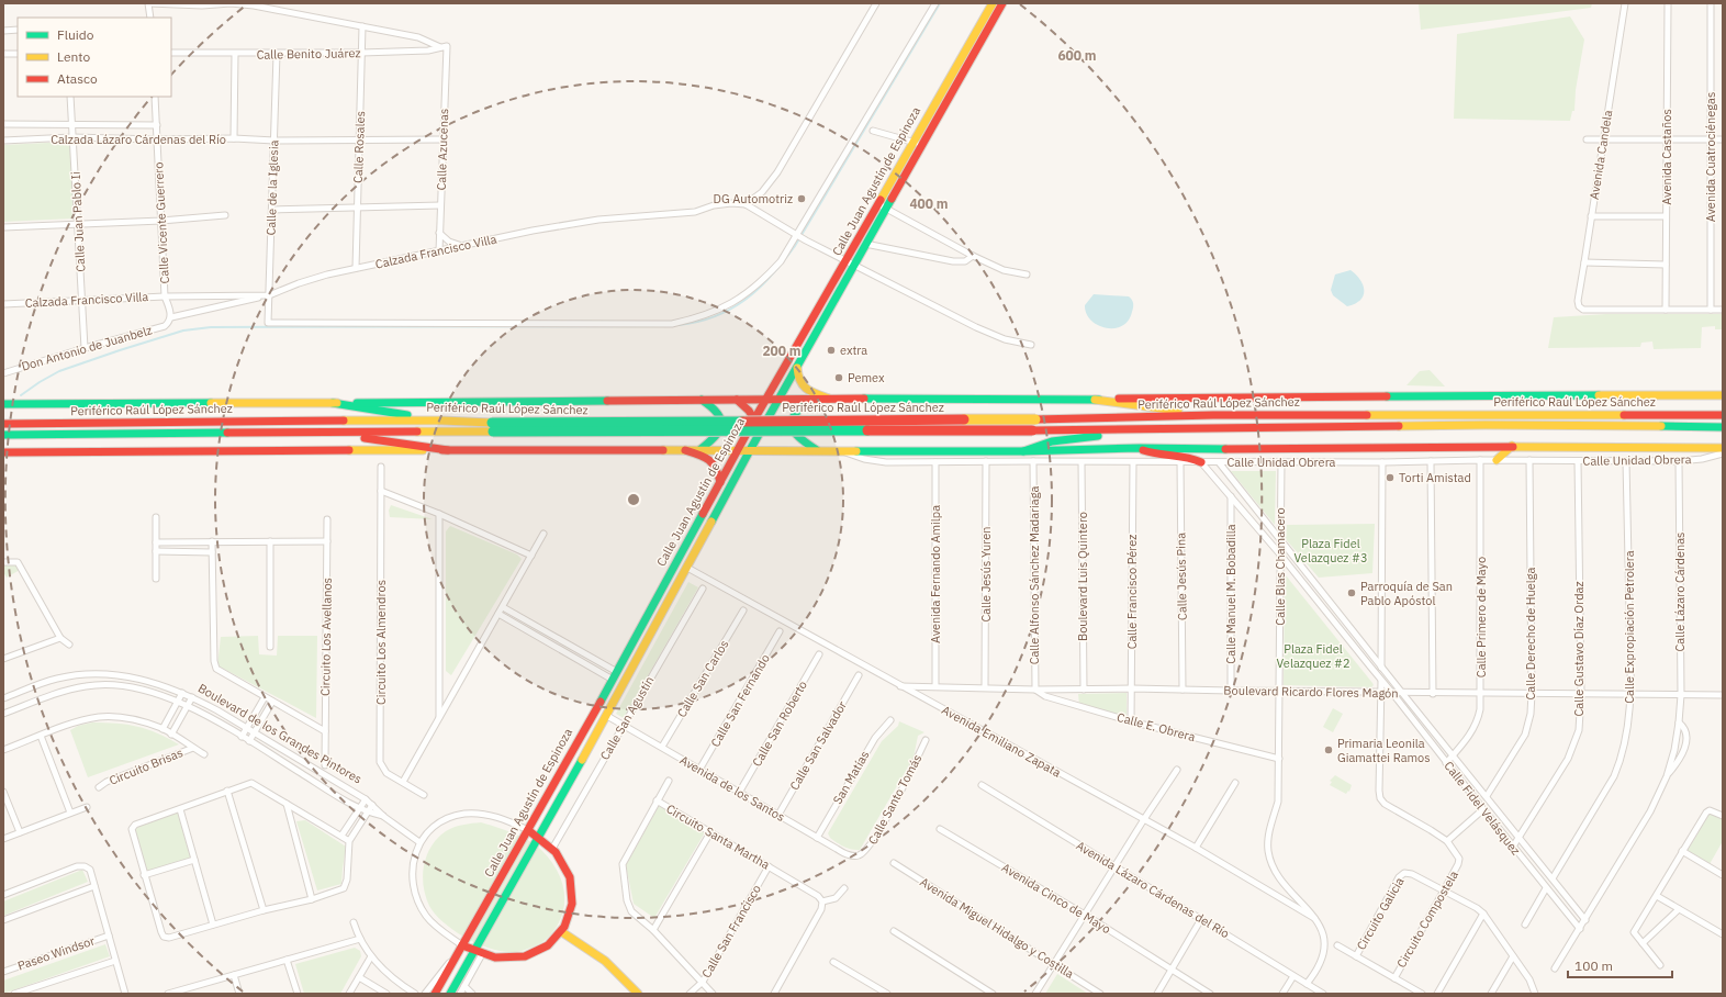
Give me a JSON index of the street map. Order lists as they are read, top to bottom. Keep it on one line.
{"streets":{"main road":["Calle Juan Agustín de Espinoza","Periférico Raúl López Sánchez"],"street":["Calle Benito Juárez","Calzada Lázaro Cárdenas del Río","Calle Rosales","Calle Azucenas","Avenida Candela","Avenida Castaños","Avenida Cuatrociénegas","Calle de la Iglesia","Calle Juan Pablo Ii","Calle Vicente Guerrero","Calzada Francisco Villa","Don Antonio de Juanbelz","Calle Unidad Obrera","Calle Blas Chamacero","Avenida Fernando Amilpa","Calle Jesús Yuren","Calle Alfonso Sánchez Madariaga","Boulevard Luis Quintero","Calle Jesús Pina","Calle Francisco Pérez","Calle Lázaro Cárdenas","Calle Manuel M. Bobadilla","Calle Primero de Mayo","Calle Expropiación Petrolera","Calle Derecho de Huelga","Circuito Los Avellanos","Circuito Los Almendros","Calle Gustavo Díaz Ordaz","Calle San Carlos","Boulevard Ricardo Flores Magón","Calle San Fernando","Calle San Agustín","Calle San Roberto","Calle E. Obrera","Boulevard de los Grandes Pintores","Avenida Emiliano Zapata","Calle San Salvador","Circuito Brisas","San Matías","Avenida de los Santos","Calle Santo Tomás","Calle Fidel Velásquez","Circuito Santa Martha","Avenida Lázaro Cárdenas del Río","Avenida Cinco de Mayo","Circuito Galicia","Circuito Compostela","Avenida Miguel Hidalgo y Costilla","Calle San Francisco","Paseo Windsor"]},"crossings":[["Calle Benito Juárez","Calle Rosales"],["Calle Benito Juárez","Calle Azucenas"],["Calle Benito Juárez","Calle de la Iglesia"],["Calzada Lázaro Cárdenas del Río","Calle de la Iglesia"],["Calzada Lázaro Cárdenas del Río","Calle Juan Pablo Ii"],["Calzada Lázaro Cárdenas del Río","Calle Vicente Guerrero"],["Calle Rosales","Calzada Francisco Villa"],["Calle Azucenas","Calzada Francisco Villa"],["Avenida Candela","Avenida Castaños"],["Calle Juan Agustín de Espinoza","Avenida Emiliano Zapata"],["Calle Juan Agustín de Espinoza","Avenida de los Santos"],["Calle de la Iglesia","Calzada Francisco Villa"],["Calle de la Iglesia","Don Antonio de Juanbelz"],["Calle Juan Pablo Ii","Calzada Francisco Villa"],["Calle Juan Pablo Ii","Don Antonio de Juanbelz"],["Calle Vicente Guerrero","Calzada Francisco Villa"],["Calzada Francisco Villa","Don Antonio de Juanbelz"],["Calle Unidad Obrera","Calle Blas Chamacero"],["Calle Unidad Obrera","Avenida Fernando Amilpa"],["Calle Unidad Obrera","Calle Jesús Yuren"],["Calle Unidad Obrera","Calle Alfonso Sánchez Madariaga"],["Calle Unidad Obrera","Boulevard Luis Quintero"],["Calle Unidad Obrera","Calle Jesús Pina"],["Calle Unidad Obrera","Calle Francisco Pérez"],["Calle Unidad Obrera","Calle Lázaro Cárdenas"],["Calle Unidad Obrera","Calle Primero de Mayo"],["Calle Unidad Obrera","Calle Expropiación Petrolera"],["Calle Unidad Obrera","Calle Derecho de Huelga"],["Calle Unidad Obrera","Calle Gustavo Díaz Ordaz"],["Calle Unidad Obrera","Calle Fidel Velásquez"],["Calle Blas Chamacero","Boulevard Ricardo Flores Magón"],["Calle Blas Chamacero","Calle E. Obrera"],["Calle Blas Chamacero","Avenida Emiliano Zapata"],["Calle Blas Chamacero","Calle Fidel Velásquez"],["Calle Blas Chamacero","Avenida Lázaro Cárdenas del Río"],["Avenida Fernando Amilpa","Boulevard Ricardo Flores Magón"],["Calle Jesús Yuren","Boulevard Ricardo Flores Magón"],["Calle Alfonso Sánchez Madariaga","Boulevard Ricardo Flores Magón"],["Calle Alfonso Sánchez Madariaga","Calle E. Obrera"],["Boulevard Luis Quintero","Boulevard Ricardo Flores Magón"],["Calle Jesús Pina","Boulevard Ricardo Flores Magón"],["Calle Francisco Pérez","Boulevard Ricardo Flores Magón"],["Calle Francisco Pérez","Calle E. Obrera"],["Calle Lázaro Cárdenas","Boulevard Ricardo Flores Magón"],["Calle Lázaro Cárdenas","Calle Fidel Velásquez"],["Calle Manuel M. Bobadilla","Boulevard Ricardo Flores Magón"],["Calle Manuel M. Bobadilla","Calle Fidel Velásquez"],["Calle Primero de Mayo","Boulevard Ricardo Flores Magón"],["Calle Primero de Mayo","Calle Fidel Velásquez"],["Calle Expropiación Petrolera","Boulevard Ricardo Flores Magón"],["Calle Expropiación Petrolera","Calle Fidel Velásquez"],["Calle Derecho de Huelga","Boulevard Ricardo Flores Magón"],["Calle Derecho de Huelga","Calle Fidel Velásquez"],["Calle Gustavo Díaz Ordaz","Boulevard Ricardo Flores Magón"],["Calle Gustavo Díaz Ordaz","Calle Fidel Velásquez"],["Calle San Carlos","Avenida de los Santos"],["Boulevard Ricardo Flores Magón","Calle E. Obrera"],["Boulevard Ricardo Flores Magón","Avenida Emiliano Zapata"],["Boulevard Ricardo Flores Magón","Calle Fidel Velásquez"],["Calle San Fernando","Avenida de los Santos"],["Calle San Agustín","Avenida de los Santos"],["Calle San Roberto","Avenida de los Santos"],["Boulevard de los Grandes Pintores","Circuito Brisas"],["Calle San Salvador","Avenida de los Santos"],["San Matías","Avenida de los Santos"],["Avenida de los Santos","Calle Santo Tomás"],["Circuito Santa Martha","Calle San Francisco"],["Circuito Galicia","Circuito Compostela"]],"parks":["Plaza Fidel Velazquez #3","Plaza Fidel Velazquez #2"],"places":["DG Automotriz","extra","Pemex","Torti Amistad","Parroquía de San Pablo Apóstol","Primaria Leonila Giamattei Ramos"],"legend":["Fluido","Lento","Atasco"],"scale_bar":"100 m","rings":["600 m","400 m","200 m"]}
